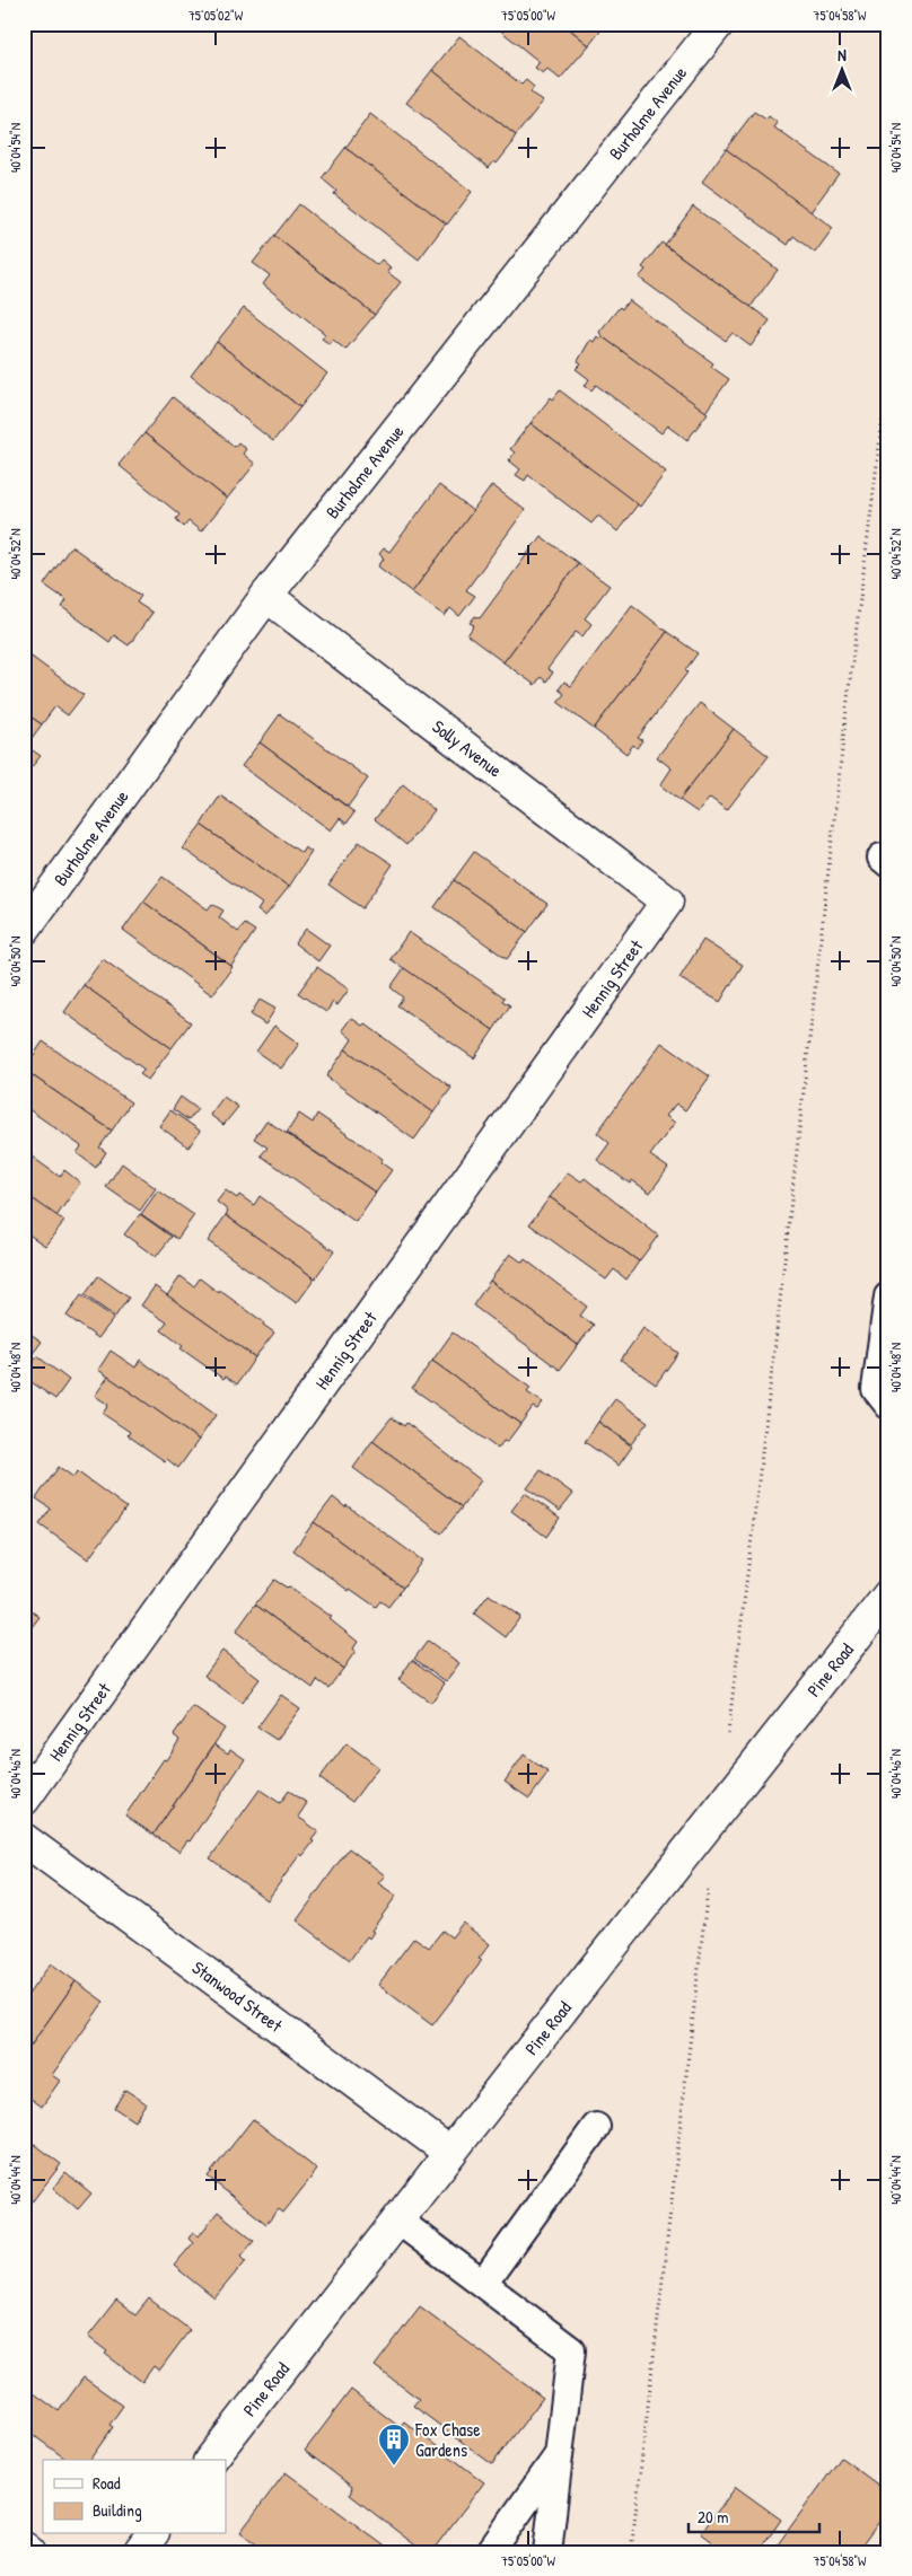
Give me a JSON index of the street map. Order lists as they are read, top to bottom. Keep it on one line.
{"streets":{"street":["Burholme Avenue","Solly Avenue","Hennig Street","Pine Road","Stanwood Street"]},"crossings":[["Burholme Avenue","Solly Avenue"],["Solly Avenue","Hennig Street"],["Pine Road","Stanwood Street"]],"places":{"building":["Fox Chase Gardens"]},"legend":["Road","Building"],"scale_bar":"20 m","north":"top","coordinates":["75°05'02\"W","75°05'00\"W","75°04'58\"W","40°04'54\"N","40°04'52\"N","40°04'50\"N","40°04'48\"N","40°04'46\"N","40°04'44\"N"]}
